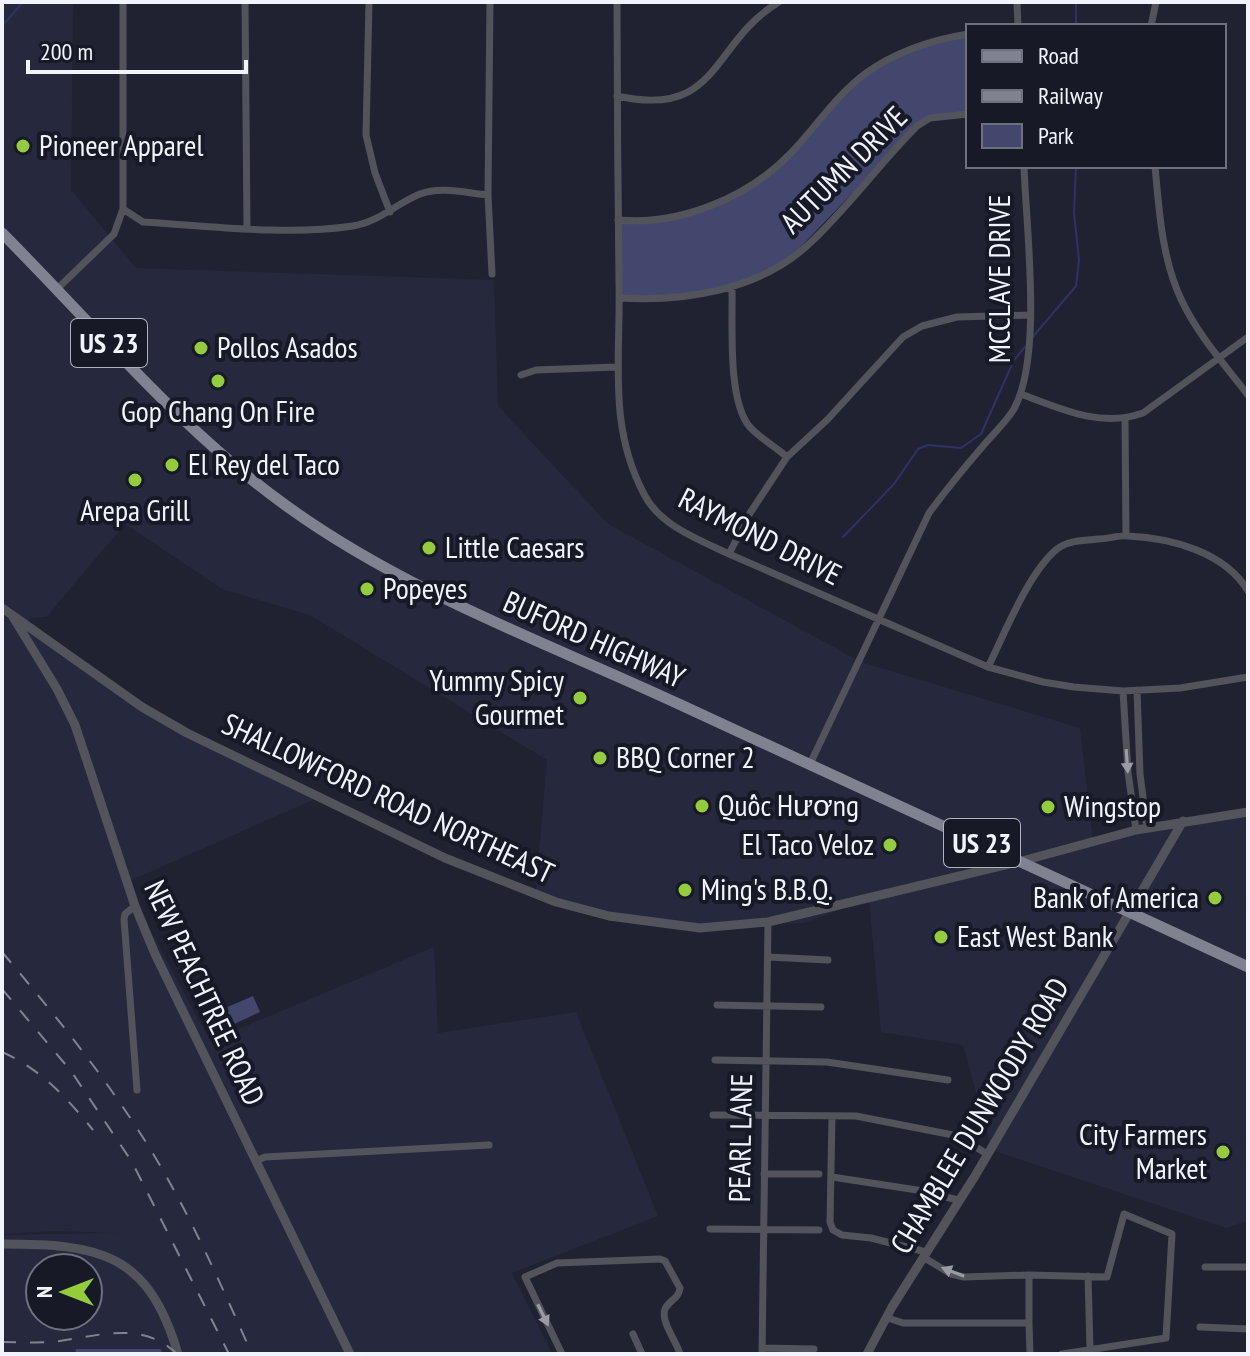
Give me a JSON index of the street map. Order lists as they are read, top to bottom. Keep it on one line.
{"streets":{"main road":["US 23","BUFORD HIGHWAY"],"street":["AUTUMN DRIVE","MCCLAVE DRIVE","RAYMOND DRIVE","SHALLOWFORD ROAD NORTHEAST","NEW PEACHTREE ROAD","CHAMBLEE DUNWOODY ROAD","PEARL LANE"]},"crossings":[["AUTUMN DRIVE","RAYMOND DRIVE"],["MCCLAVE DRIVE","RAYMOND DRIVE"],["MCCLAVE DRIVE","BUFORD HIGHWAY"],["BUFORD HIGHWAY","SHALLOWFORD ROAD NORTHEAST"],["BUFORD HIGHWAY","CHAMBLEE DUNWOODY ROAD"],["SHALLOWFORD ROAD NORTHEAST","NEW PEACHTREE ROAD"],["SHALLOWFORD ROAD NORTHEAST","CHAMBLEE DUNWOODY ROAD"],["SHALLOWFORD ROAD NORTHEAST","PEARL LANE"]],"places":["Pioneer Apparel","Pollos Asados","Gop Chang On Fire","El Rey del Taco","Arepa Grill","Little Caesars","Popeyes","Yummy Spicy Gourmet","BBQ Corner 2","Quốc Hương","Wingstop","El Taco Veloz","Ming's B.B.Q.","Bank of America","East West Bank","City Farmers Market"],"legend":["Road","Railway","Park"],"scale_bar":"200 m","north":"left"}
